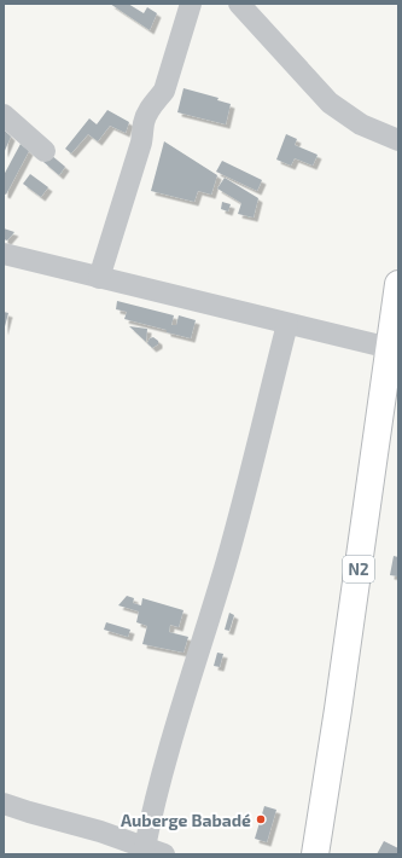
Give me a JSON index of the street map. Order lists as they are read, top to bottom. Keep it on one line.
{"streets":{"highway":["N2"]},"places":["Auberge Babadé"]}
